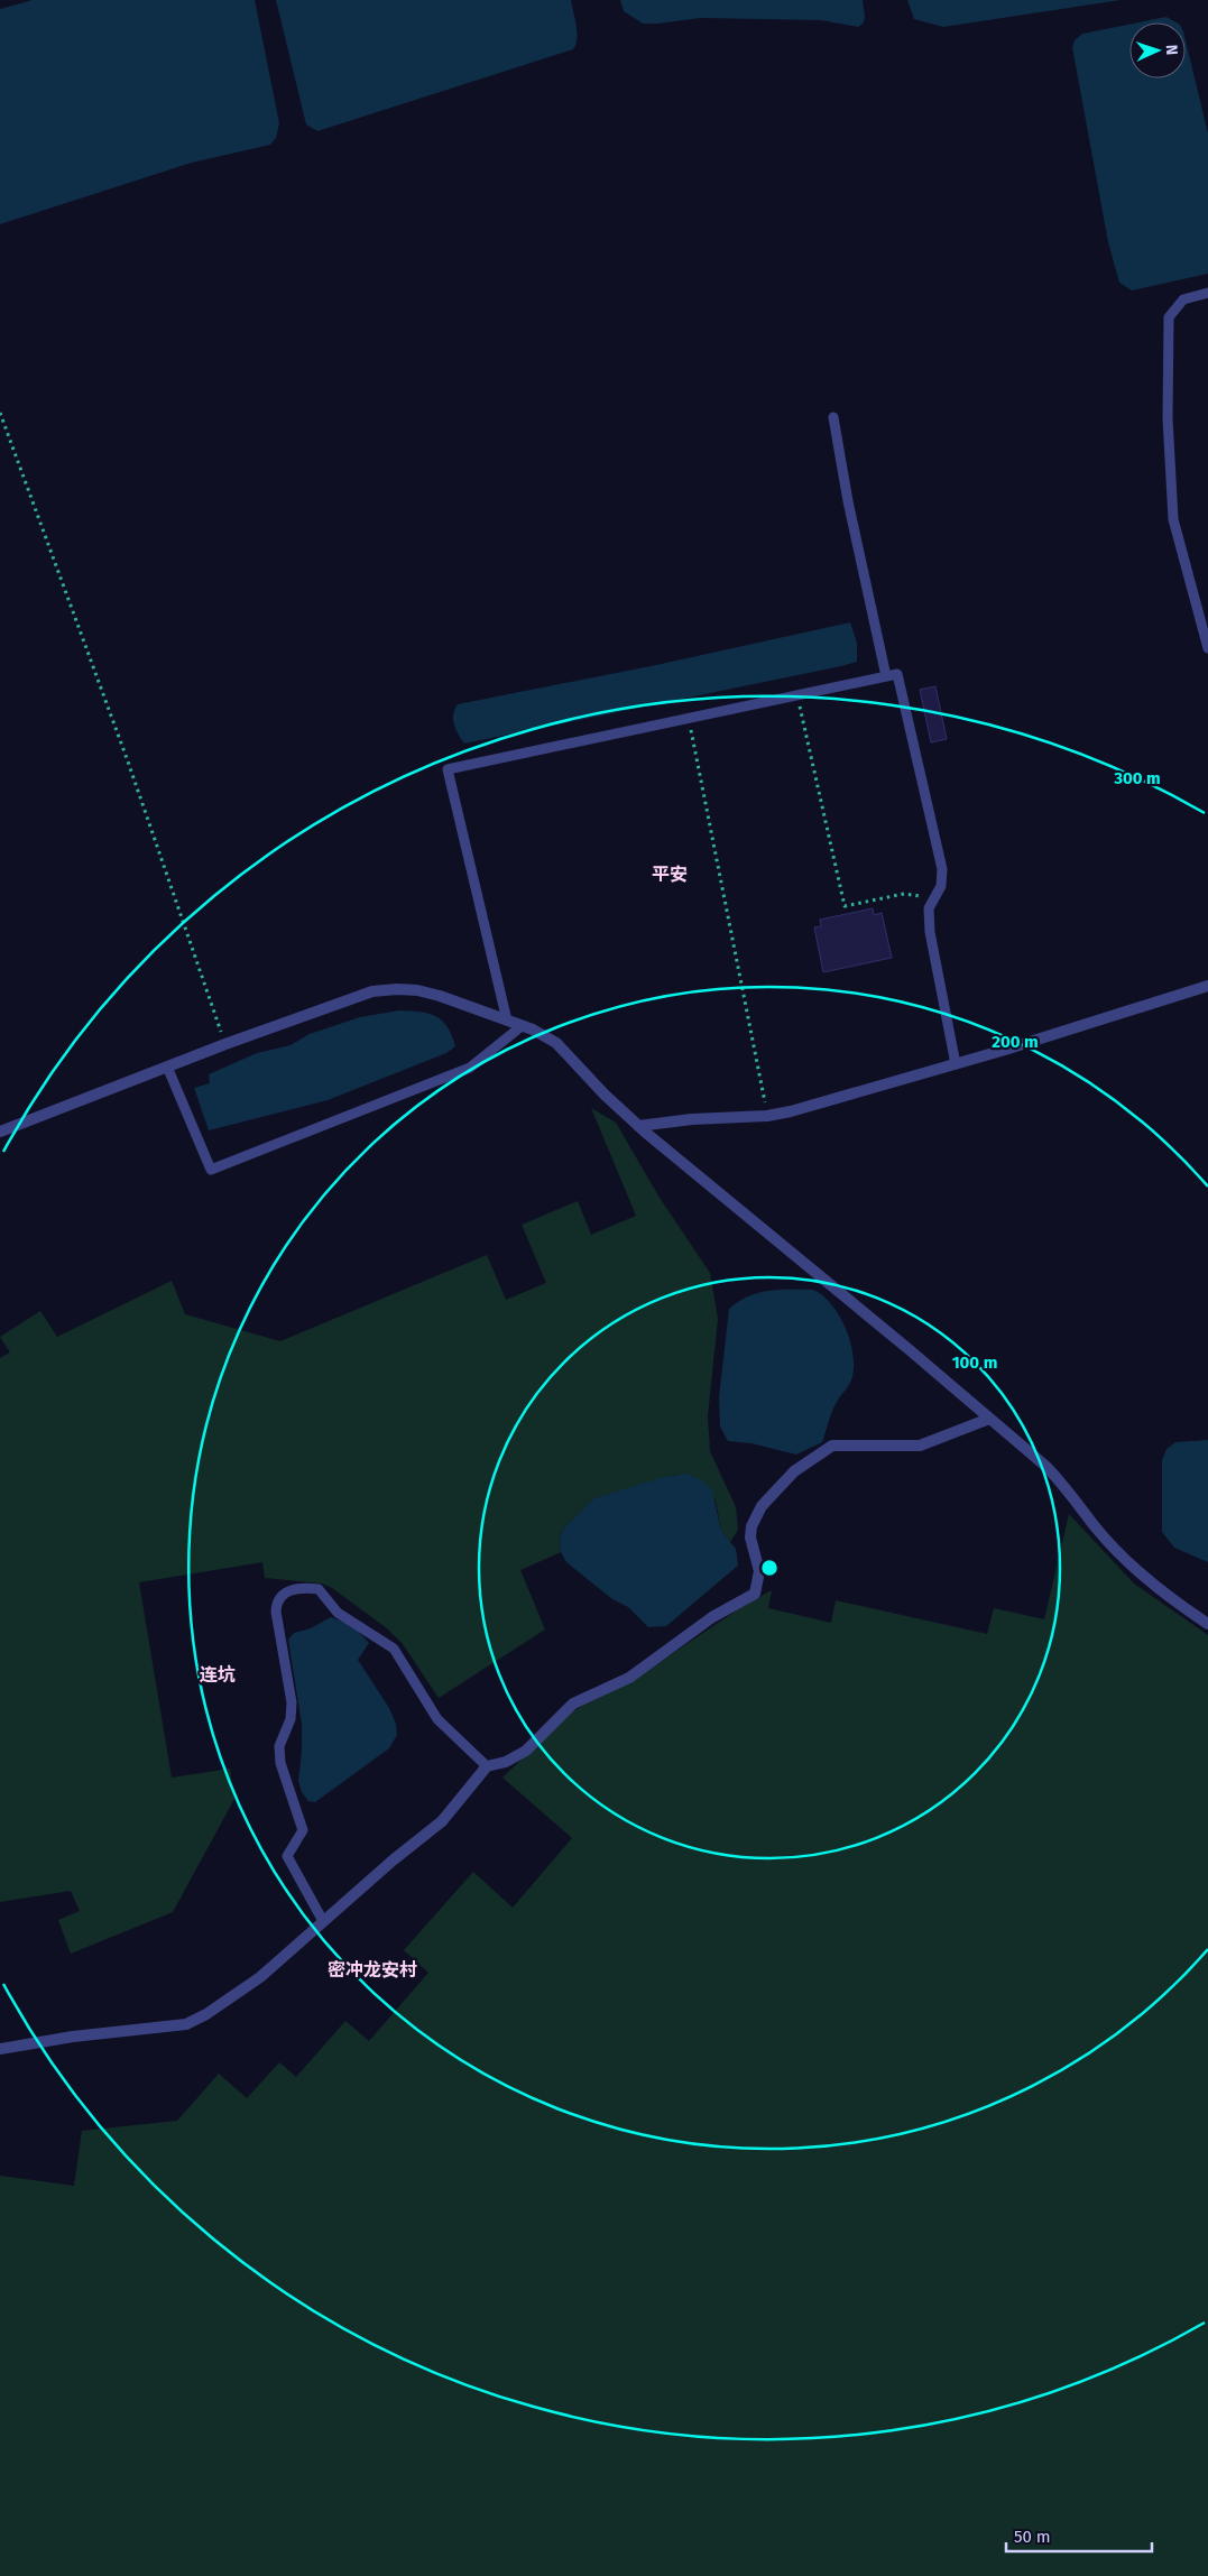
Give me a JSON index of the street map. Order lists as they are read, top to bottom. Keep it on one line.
{"districts":["平安","连坑","密冲龙安村"],"scale_bar":"50 m","north":"right","rings":["300 m","200 m","100 m"]}
